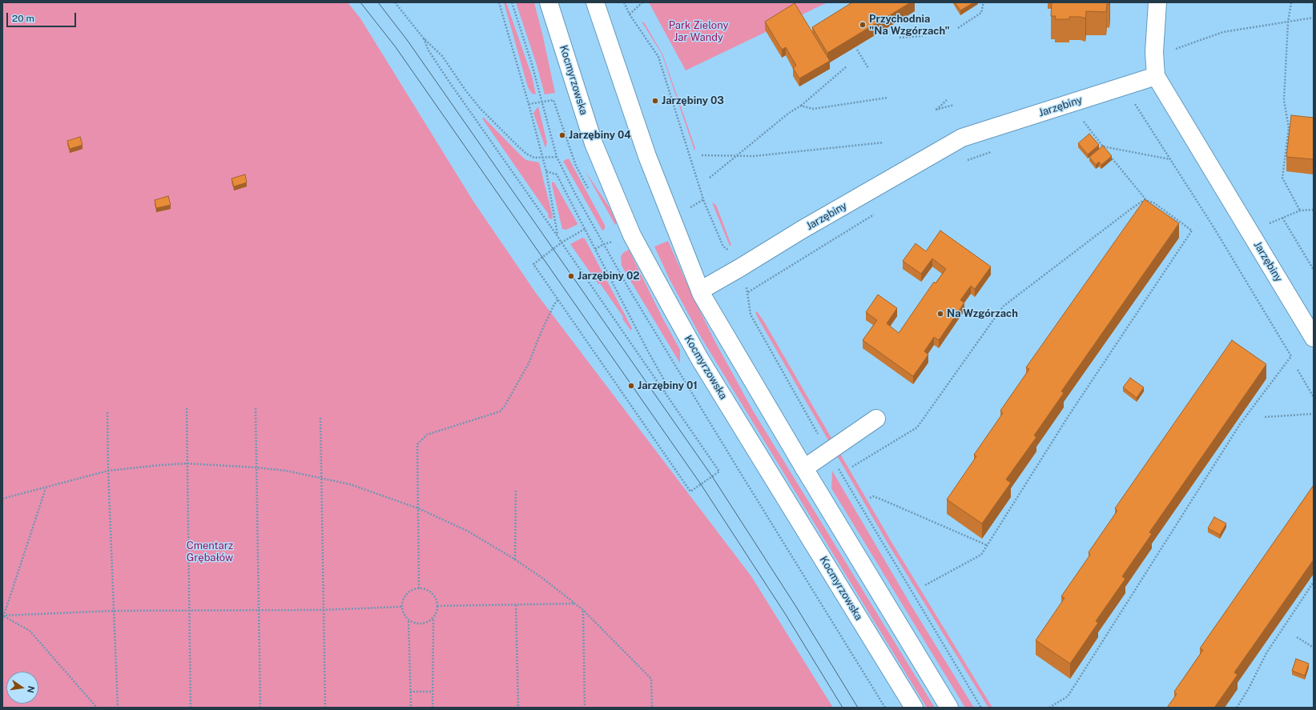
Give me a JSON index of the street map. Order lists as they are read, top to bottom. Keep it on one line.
{"streets":{"main road":["Kocmyrzowska","Jarzębiny"]},"parks":["Park Zielony Jar Wandy","Cmentarz Grębałów"],"places":["Przychodnia \"Na Wzgórzach\"","Jarzębiny 03","Jarzębiny 04","Jarzębiny 02","Na Wzgórzach","Jarzębiny 01"],"scale_bar":"20 m","north":"right"}
